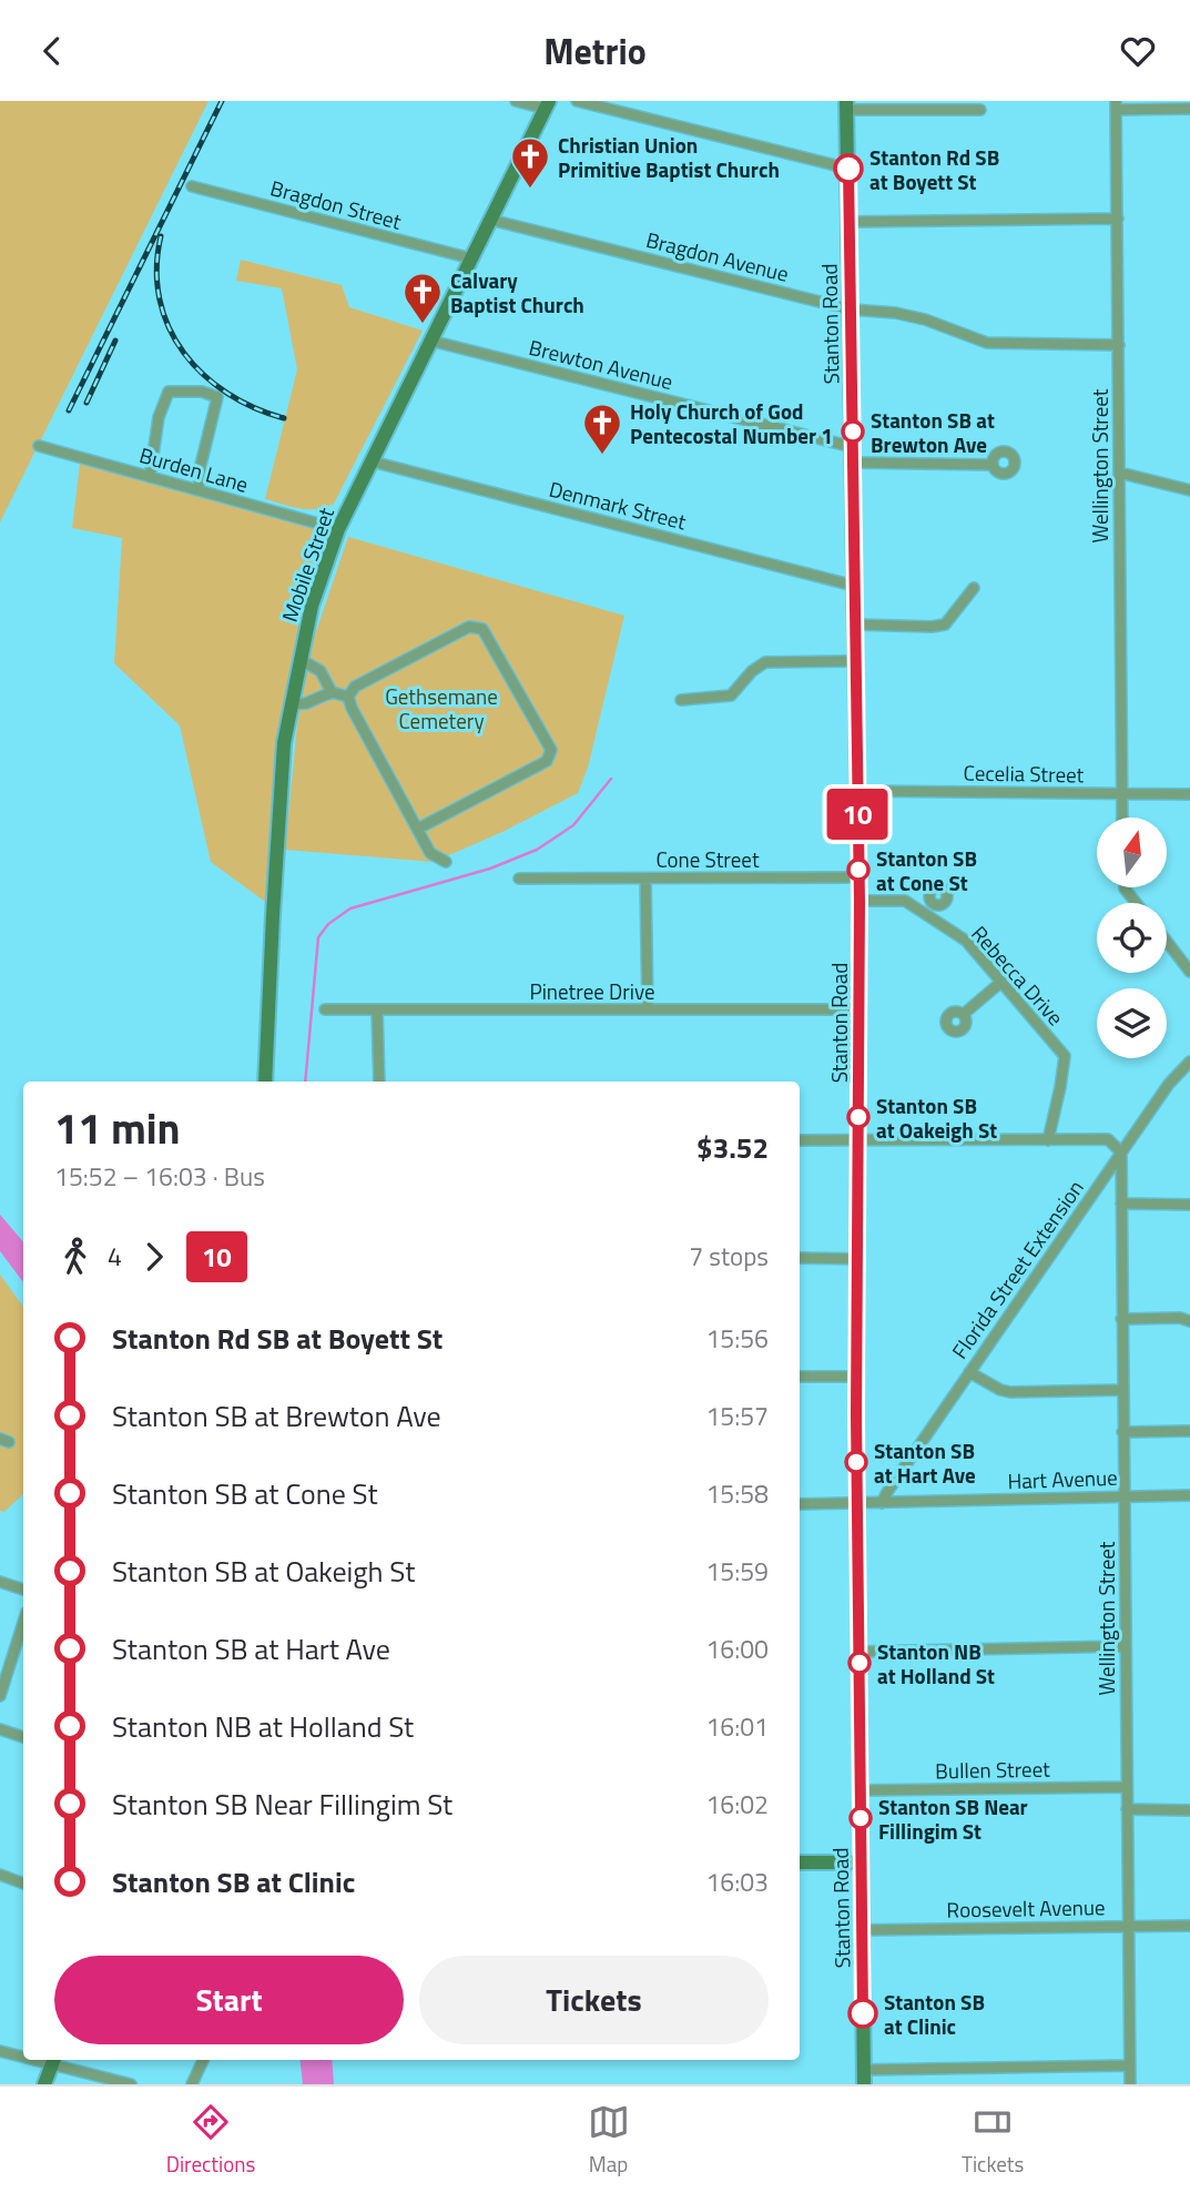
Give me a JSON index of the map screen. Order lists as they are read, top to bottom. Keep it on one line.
{"streets":{"street":["Bragdon Street","Bragdon Avenue","Stanton Road","Brewton Avenue","Wellington Street","Burden Lane","Denmark Street","Mobile Street","Cecelia Street","Cone Street","Rebecca Drive","Pinetree Drive","Florida Street Extension","Hart Avenue","Bullen Street","Roosevelt Avenue"]},"crossings":[["Bragdon Street","Mobile Street"],["Bragdon Avenue","Stanton Road"],["Bragdon Avenue","Wellington Street"],["Bragdon Avenue","Mobile Street"],["Stanton Road","Brewton Avenue"],["Stanton Road","Denmark Street"],["Stanton Road","Cecelia Street"],["Stanton Road","Cone Street"],["Stanton Road","Pinetree Drive"],["Stanton Road","Hart Avenue"],["Stanton Road","Bullen Street"],["Stanton Road","Roosevelt Avenue"],["Brewton Avenue","Mobile Street"],["Wellington Street","Cecelia Street"],["Wellington Street","Florida Street Extension"],["Wellington Street","Hart Avenue"],["Wellington Street","Bullen Street"],["Wellington Street","Roosevelt Avenue"],["Burden Lane","Mobile Street"],["Denmark Street","Mobile Street"],["Florida Street Extension","Hart Avenue"]],"parks":["Gethsemane Cemetery"],"places":{"other":["Stanton Rd SB at Boyett St","Stanton SB at Brewton Ave","Stanton SB at Cone St","Stanton SB at Oakeigh St","Stanton SB at Hart Ave","Stanton NB at Holland St","Stanton SB Near Fillingim St","Stanton SB at Clinic"],"church":["Christian Union Primitive Baptist Church","Calvary Baptist Church","Holy Church of God Pentecostal Number 1"]},"lines":["bus line 10"],"north":"top","page":{"header":"Metrio","on_map":"10","heading":["11 min","15:52 – 16:03 · Bus","$3.52"],"legs":["4","10","7 stops"],"list":[{"name":"Stanton Rd SB at Boyett St","value":"15:56"},{"name":"Stanton SB at Brewton Ave","value":"15:57"},{"name":"Stanton SB at Cone St","value":"15:58"},{"name":"Stanton SB at Oakeigh St","value":"15:59"},{"name":"Stanton SB at Hart Ave","value":"16:00"},{"name":"Stanton NB at Holland St","value":"16:01"},{"name":"Stanton SB Near Fillingim St","value":"16:02"},{"name":"Stanton SB at Clinic","value":"16:03"}],"buttons":["Start","Tickets"],"tabs":["Directions","Map","Tickets"]}}
